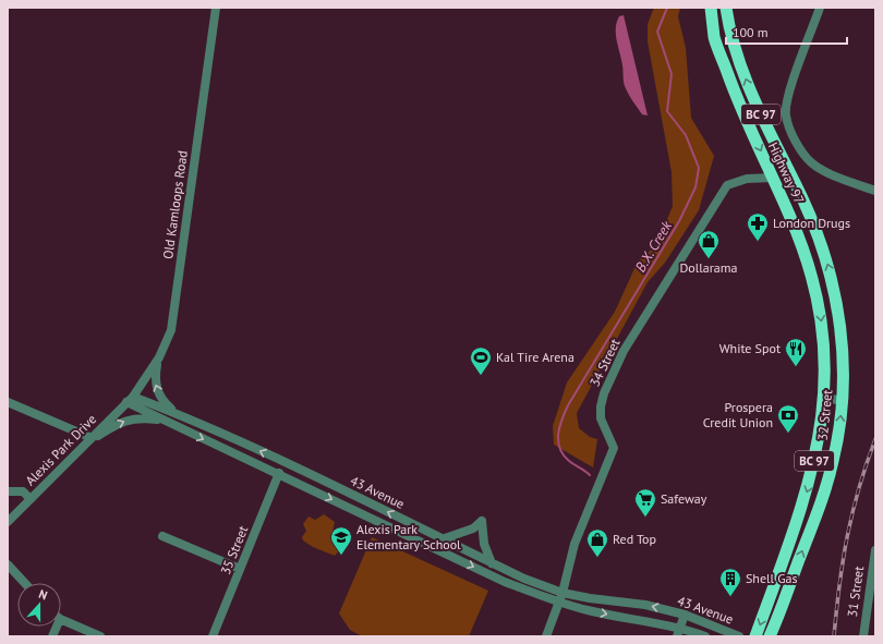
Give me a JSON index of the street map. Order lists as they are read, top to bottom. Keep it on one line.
{"streets":{"highway":["BC 97","Highway 97","32 Street"],"street":["Old Kamloops Road","34 Street","Alexis Park Drive","43 Avenue","35 Street","31 Street"]},"crossings":[["Highway 97","34 Street"],["Highway 97","32 Street"],["Old Kamloops Road","Alexis Park Drive"],["Old Kamloops Road","43 Avenue"],["34 Street","43 Avenue"],["Alexis Park Drive","43 Avenue"],["43 Avenue","35 Street"]],"water":["B.X. Creek"],"places":{"pharmacy":["London Drugs"],"shop":["Dollarama","Red Top"],"restaurant":["White Spot"],"sports":["Kal Tire Arena"],"bank":["Prospera Credit Union"],"supermarket":["Safeway"],"school or university":["Alexis Park Elementary School"],"building":["Shell Gas"]},"scale_bar":"100 m","north":"top"}
